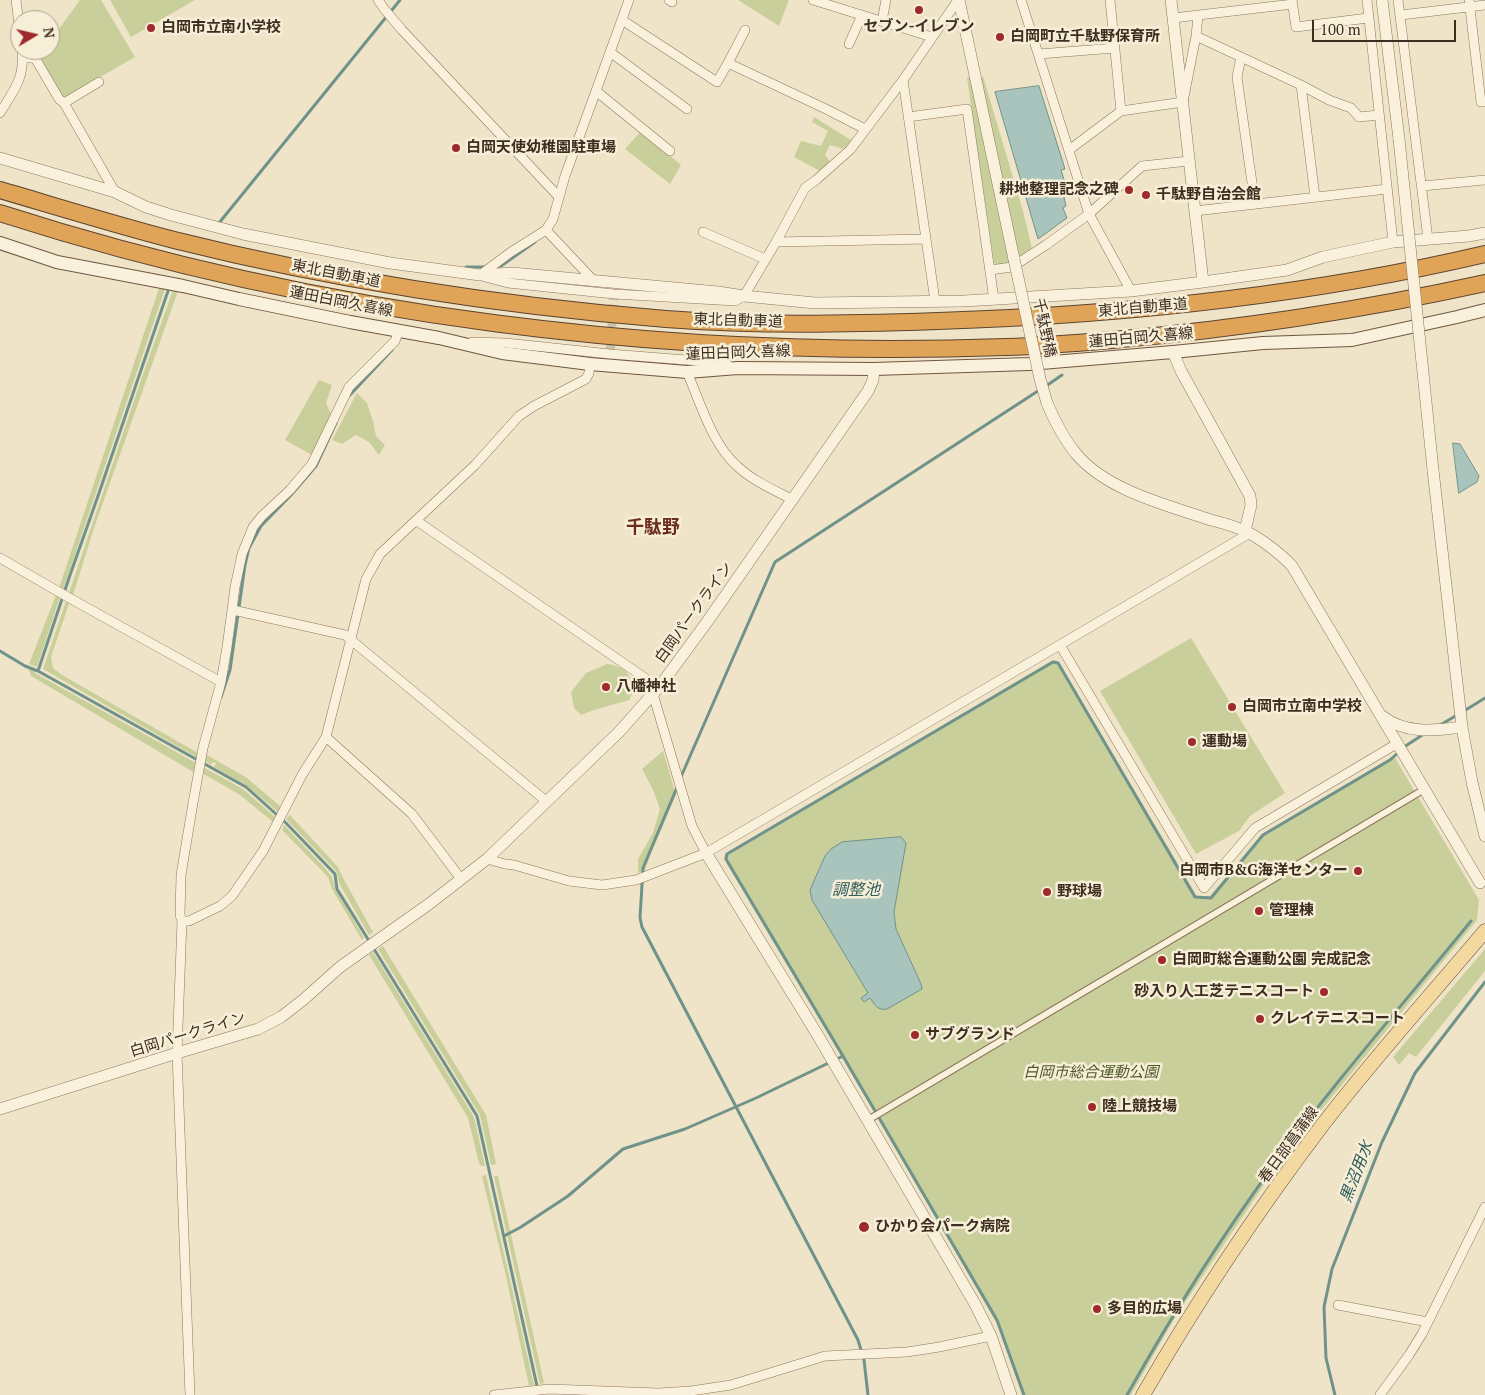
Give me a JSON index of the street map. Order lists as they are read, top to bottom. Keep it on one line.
{"streets":{"highway":["東北自動車道"],"main road":["蓮田白岡久喜線","春日部菖蒲線"],"street":["千駄野橋","白岡パークライン"]},"crossings":[["蓮田白岡久喜線","白岡パークライン"]],"districts":["千駄野"],"water":["調整池","黒沼用水"],"parks":["白岡市総合運動公園"],"places":["セブン-イレブン","白岡市立南小学校","白岡町立千駄野保育所","白岡天使幼稚園駐車場","耕地整理記念之碑","千駄野自治会館","八幡神社","白岡市立南中学校","運動場","白岡市B&G海洋センター","野球場","管理棟","白岡町総合運動公園 完成記念","砂入り人工芝テニスコート","クレイテニスコート","サブグランド","陸上競技場","ひかり会パーク病院","多目的広場"],"scale_bar":"100 m","north":"right"}
